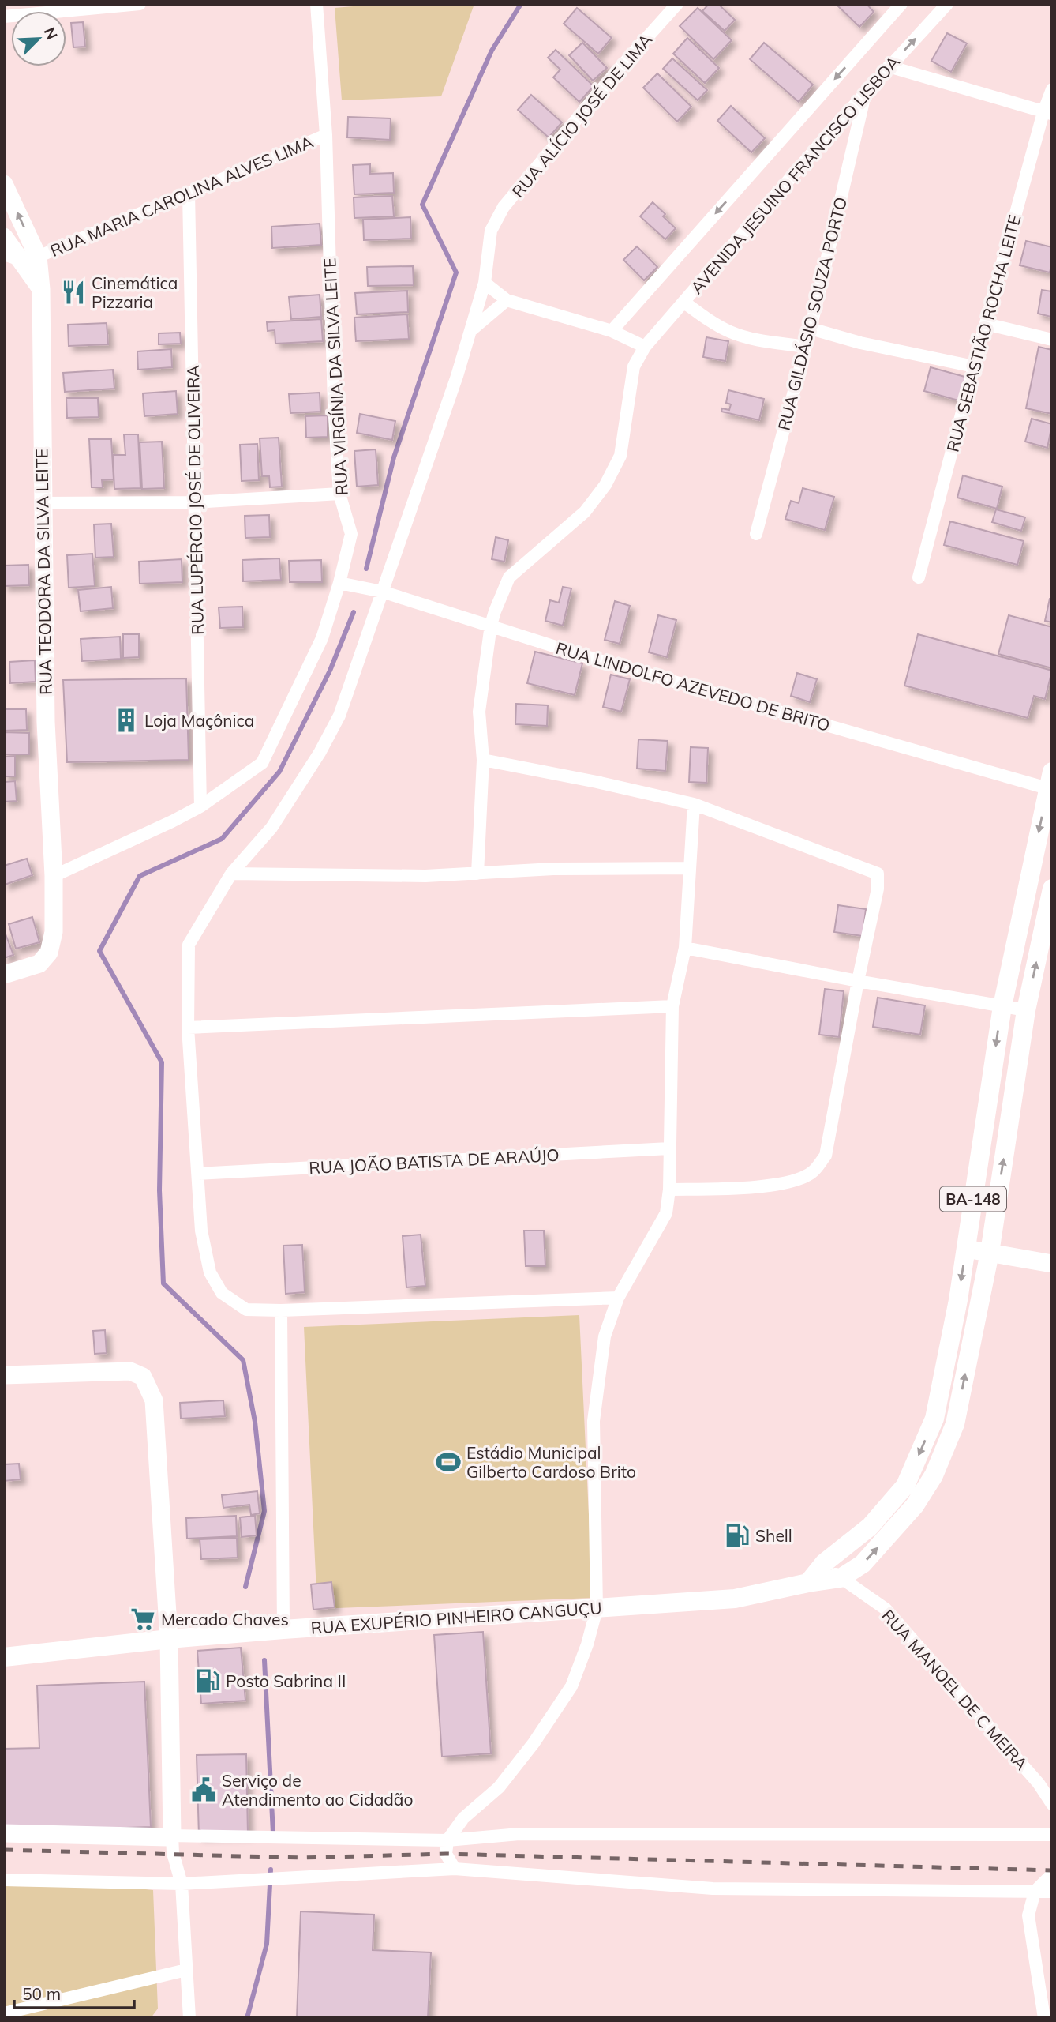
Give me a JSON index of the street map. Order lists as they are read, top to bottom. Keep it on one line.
{"streets":{"main road":["BA-148","RUA EXUPÉRIO PINHEIRO CANGUÇU"],"street":["RUA ALÍCIO JOSÉ DE LIMA","AVENIDA JESUINO FRANCISCO LISBOA","RUA MARIA CAROLINA ALVES LIMA","RUA GILDÁSIO SOUZA PORTO","RUA SEBASTIÃO ROCHA LEITE","RUA VIRGÍNIA DA SILVA LEITE","RUA LUPÉRCIO JOSÉ DE OLIVEIRA","RUA TEODORA DA SILVA LEITE","RUA LINDOLFO AZEVEDO DE BRITO","RUA JOÃO BATISTA DE ARAÚJO","RUA MANOEL DE C MEIRA"]},"crossings":[["AVENIDA JESUINO FRANCISCO LISBOA","RUA GILDÁSIO SOUZA PORTO"],["AVENIDA JESUINO FRANCISCO LISBOA","RUA LINDOLFO AZEVEDO DE BRITO"],["RUA MARIA CAROLINA ALVES LIMA","RUA VIRGÍNIA DA SILVA LEITE"],["RUA MARIA CAROLINA ALVES LIMA","RUA LUPÉRCIO JOSÉ DE OLIVEIRA"],["RUA MARIA CAROLINA ALVES LIMA","RUA TEODORA DA SILVA LEITE"],["RUA VIRGÍNIA DA SILVA LEITE","RUA LUPÉRCIO JOSÉ DE OLIVEIRA"],["RUA VIRGÍNIA DA SILVA LEITE","RUA LINDOLFO AZEVEDO DE BRITO"],["RUA LINDOLFO AZEVEDO DE BRITO","BA-148"],["BA-148","RUA EXUPÉRIO PINHEIRO CANGUÇU"],["BA-148","RUA MANOEL DE C MEIRA"]],"places":{"restaurant":["Cinemática Pizzaria"],"building":["Loja Maçônica"],"sports":["Estádio Municipal Gilberto Cardoso Brito"],"fuel station":["Shell","Posto Sabrina II"],"supermarket":["Mercado Chaves"],"public building":["Serviço de Atendimento ao Cidadão"]},"scale_bar":"50 m","north":"top right"}
